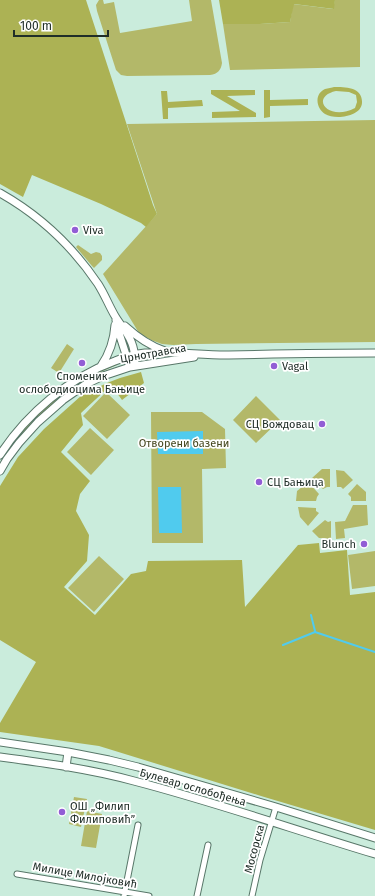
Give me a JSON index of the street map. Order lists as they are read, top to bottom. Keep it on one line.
{"streets":{"main road":["Црнотравска","Булевар ослобођења"],"street":["Мосорска","Милице Милојковић"]},"crossings":[["Булевар ослобођења","Мосорска"]],"parks":["Отворени базени"],"places":["Viva","Споменик ослободиоцима Бањице","Vagal","СЦ Вождовац","СЦ Бањица","Blunch","ОШ „Филип Филиповић”"],"scale_bar":"100 m"}
